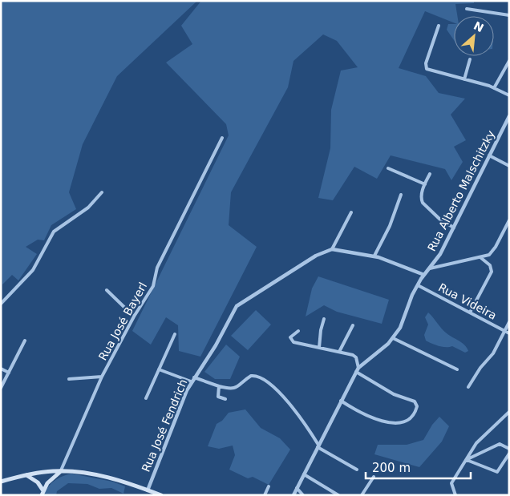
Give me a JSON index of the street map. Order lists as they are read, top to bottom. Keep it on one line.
{"streets":{"street":["Rua Alberto Malschitzky","Rua Videira","Rua José Bayerl","Rua José Fendrich"]},"crossings":[["Rua Alberto Malschitzky","Rua Videira"]],"scale_bar":"200 m","north":"top right"}
